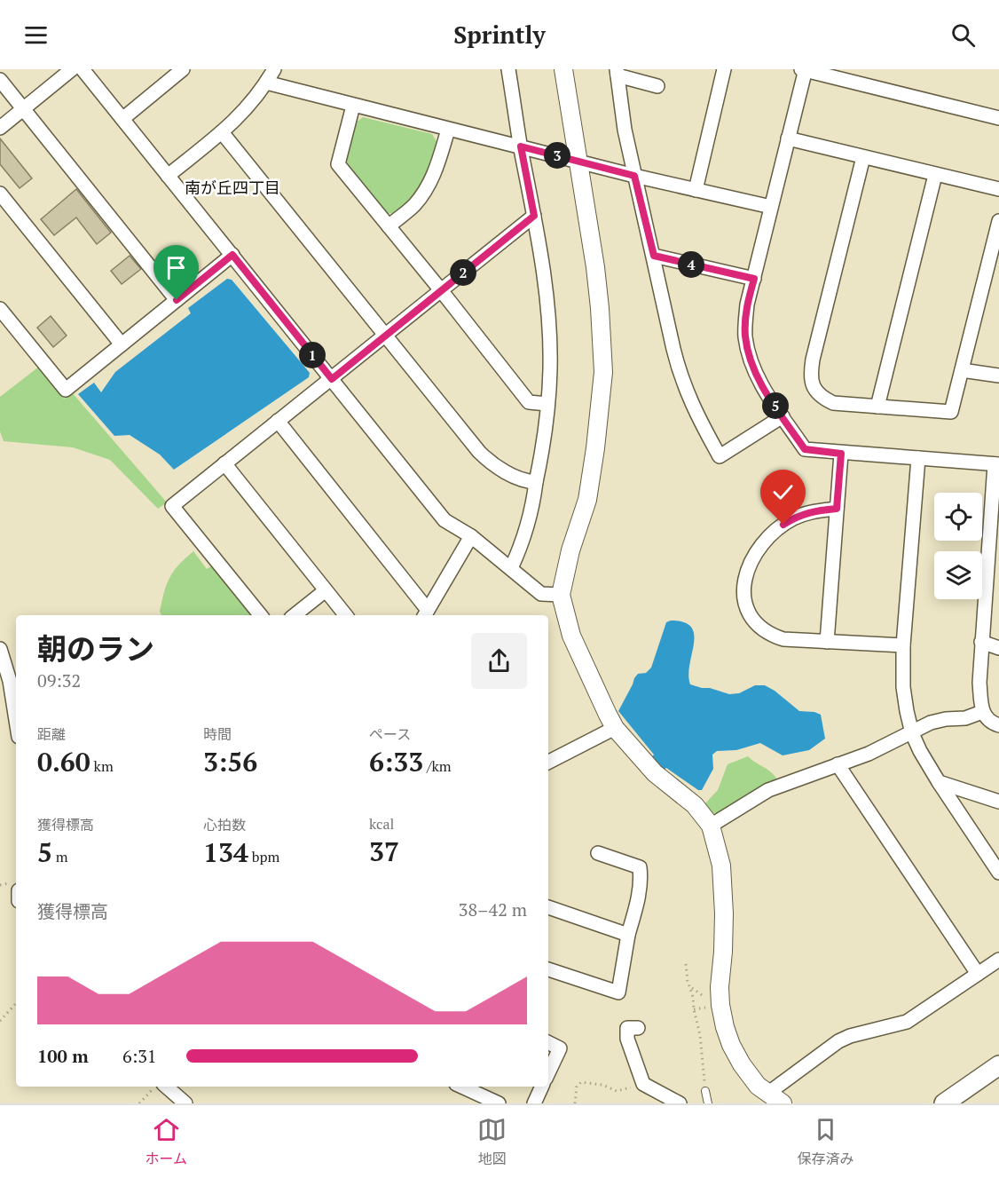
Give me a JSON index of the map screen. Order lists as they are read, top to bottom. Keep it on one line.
{"districts":["南が丘四丁目"],"page":{"header":"Sprintly","pins":["3","4","2","1","5"],"heading":["朝のラン","09:32"],"stats":[["距離","0.60 km"],["時間","3:56"],["ペース","6:33 /km"],["獲得標高","5 m"],["心拍数","134 bpm"],["kcal","37"]],"chart":["獲得標高","38–42 m"],"list":[{"name":"100 m","note":"6:31"}],"tabs":["ホーム","地図","保存済み"]}}
